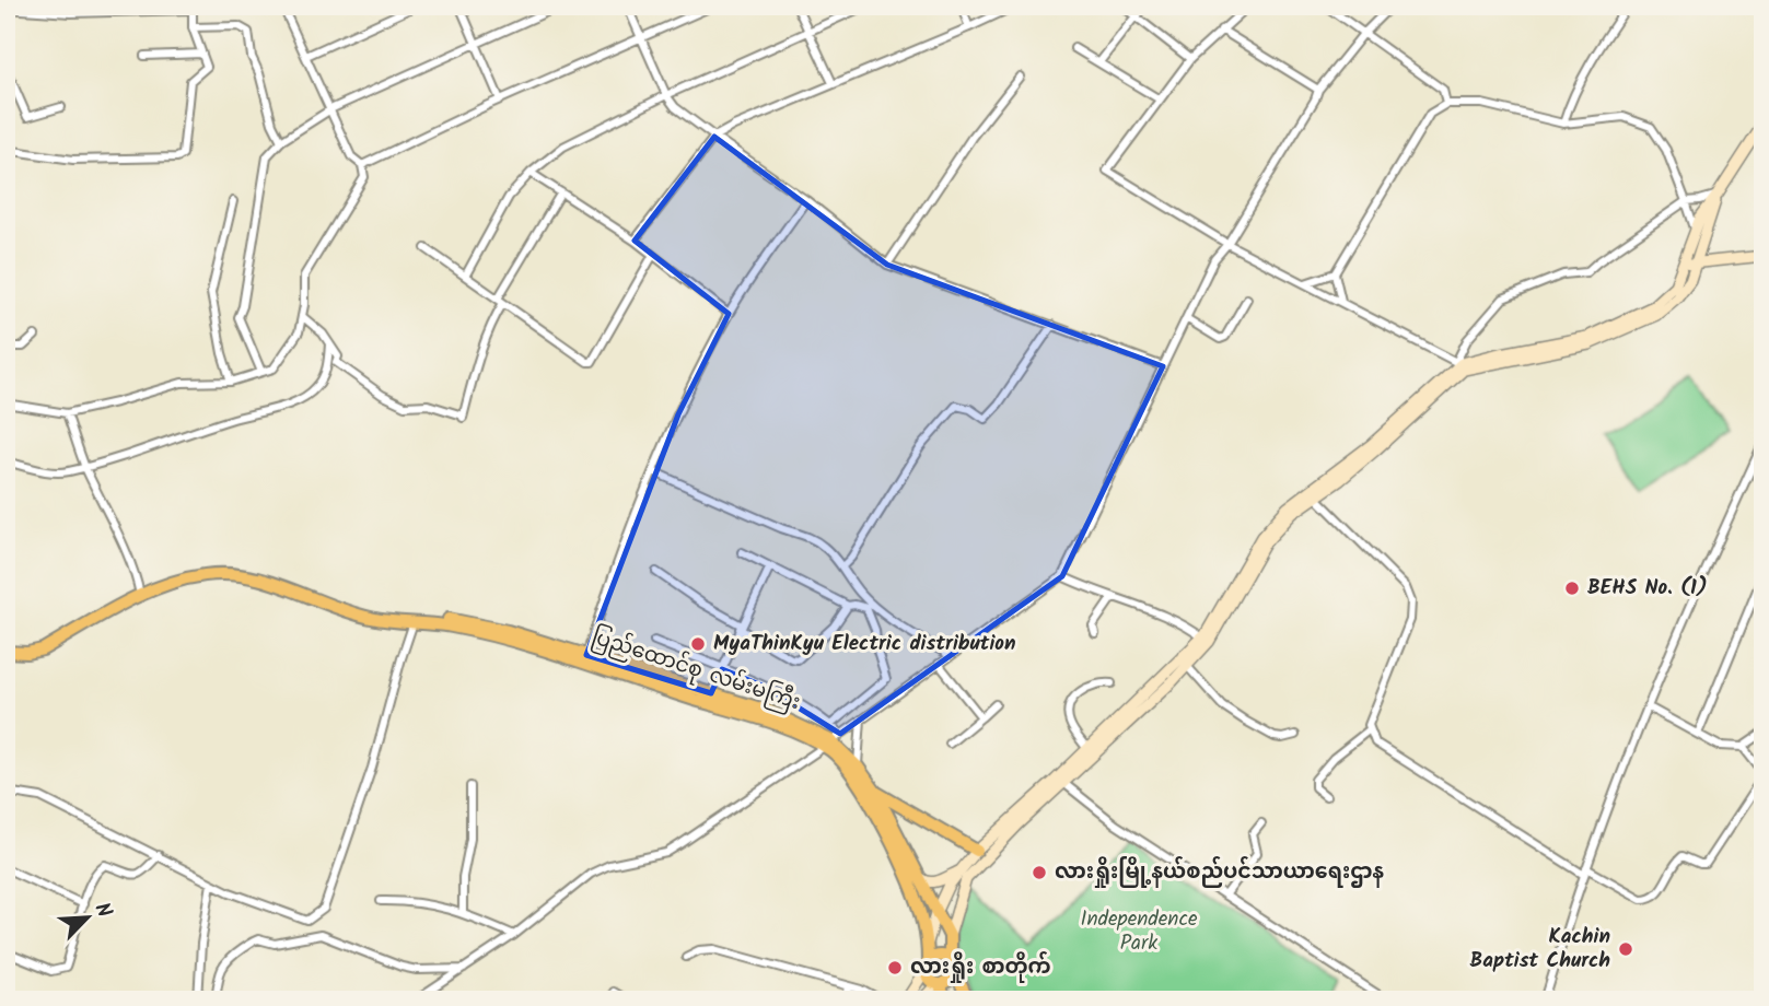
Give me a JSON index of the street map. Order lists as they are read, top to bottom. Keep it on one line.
{"streets":{"main road":["ပြည်ထောင်စု လမ်းမကြီး"]},"parks":["Independence Park"],"places":["BEHS No. (1)","MyaThinKyu Electric distribution","လားရှိုးမြို့နယ်စည်ပင်သာယာရေးဌာန","Kachin Baptist Church","လားရှိုး စာတိုက်"],"north":"top right"}
